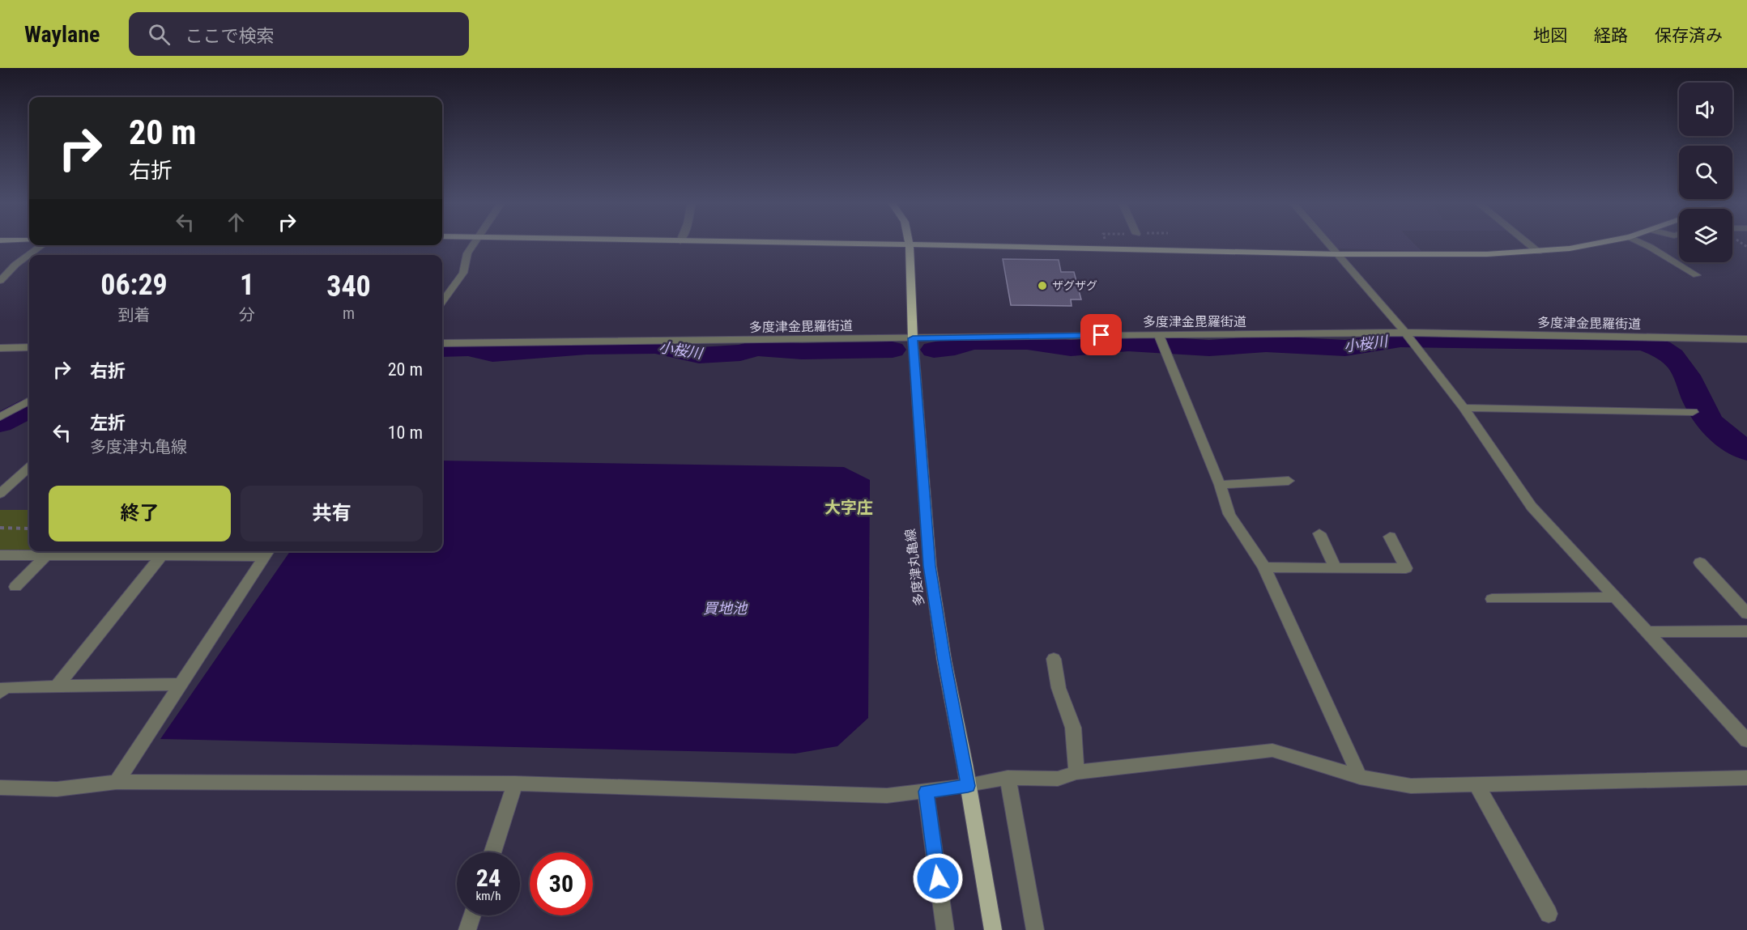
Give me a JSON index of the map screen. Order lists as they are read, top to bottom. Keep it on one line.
{"streets":{"main road":["多度津丸亀線"],"street":["多度津金毘羅街道"]},"crossings":[["多度津金毘羅街道","多度津丸亀線"]],"districts":["大字庄"],"water":["小桜川","買地池"],"places":["ザグザグ"],"page":{"header":"Waylane","search":"ここで検索","nav":["地図","経路","保存済み"],"turn":["20 m","右折"],"eta":["06:29","到着","1","分","340","m"],"list":[{"name":"右折","value":"20 m"},{"name":"左折","note":"多度津丸亀線","value":"10 m"}],"buttons":["終了","共有"],"speed":"24 km/h","limit":"30"}}
